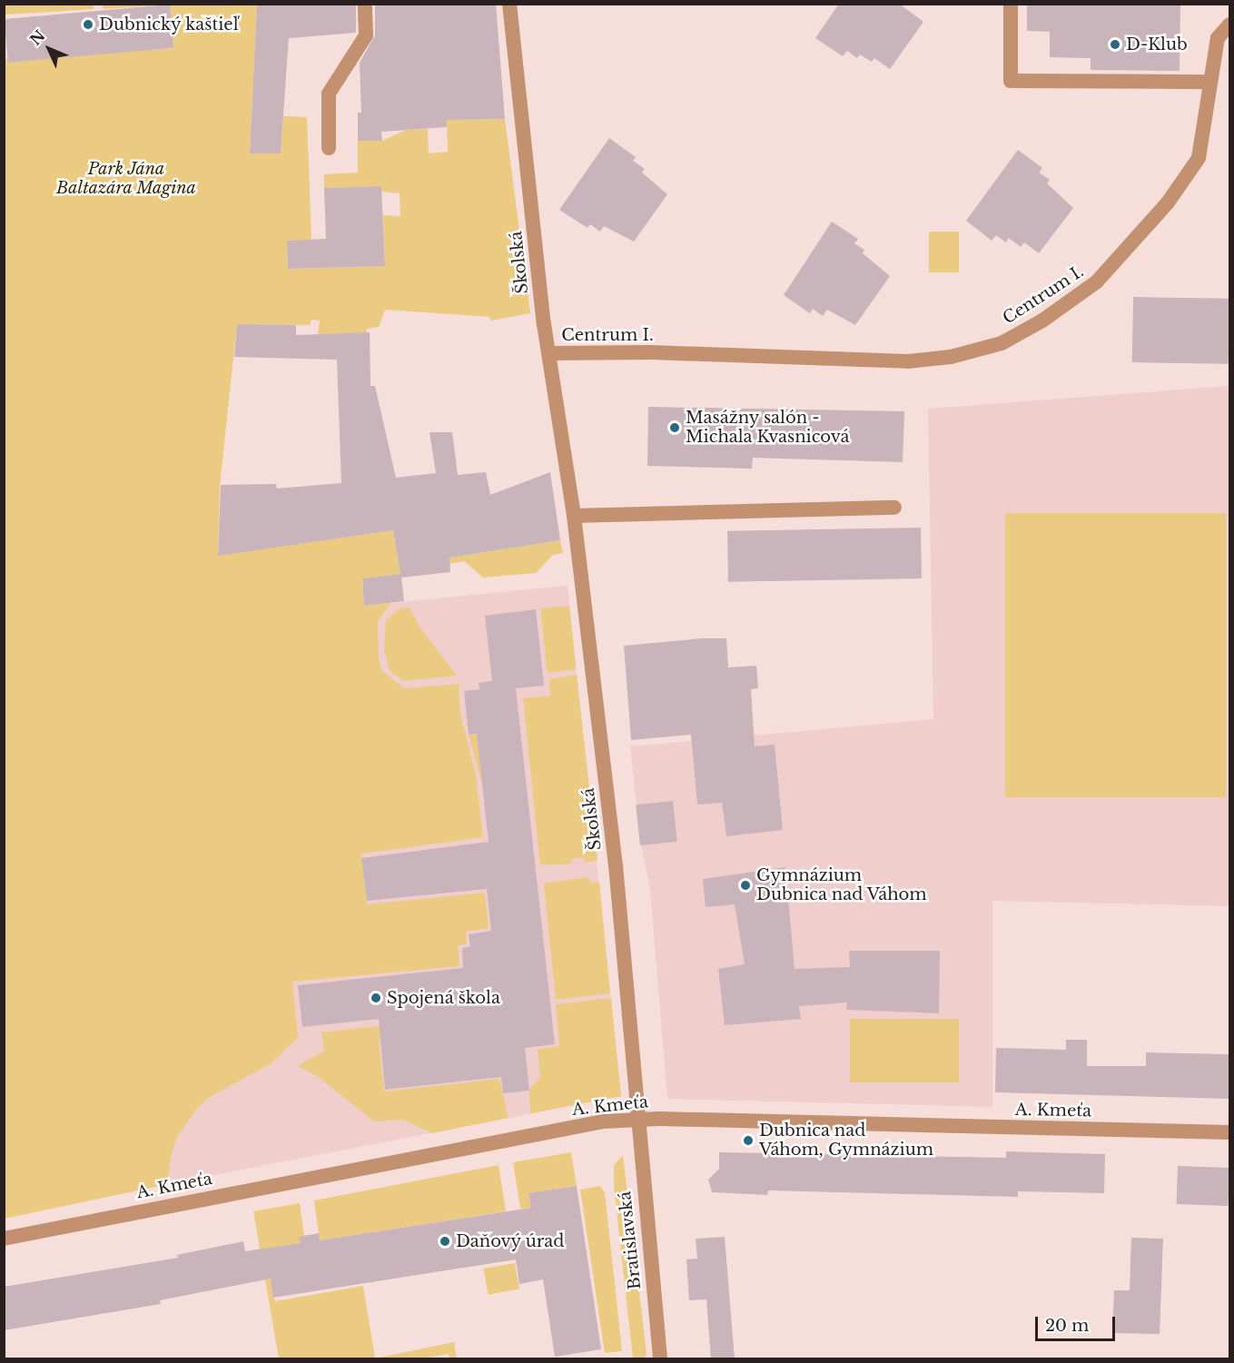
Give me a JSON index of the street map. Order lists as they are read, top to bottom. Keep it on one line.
{"streets":{"street":["Školská","Centrum I.","A. Kmeťa","Bratislavská"]},"crossings":[["Školská","Centrum I."],["Školská","A. Kmeťa"],["Školská","Bratislavská"],["A. Kmeťa","Bratislavská"]],"parks":["Park Jána Baltazára Magina"],"places":["Dubnický kaštieľ","D-Klub","Masážny salón - Michala Kvasnicová","Gymnázium Dubnica nad Váhom","Spojená škola","Dubnica nad Váhom, Gymnázium","Daňový úrad"],"scale_bar":"20 m","north":"top left"}
